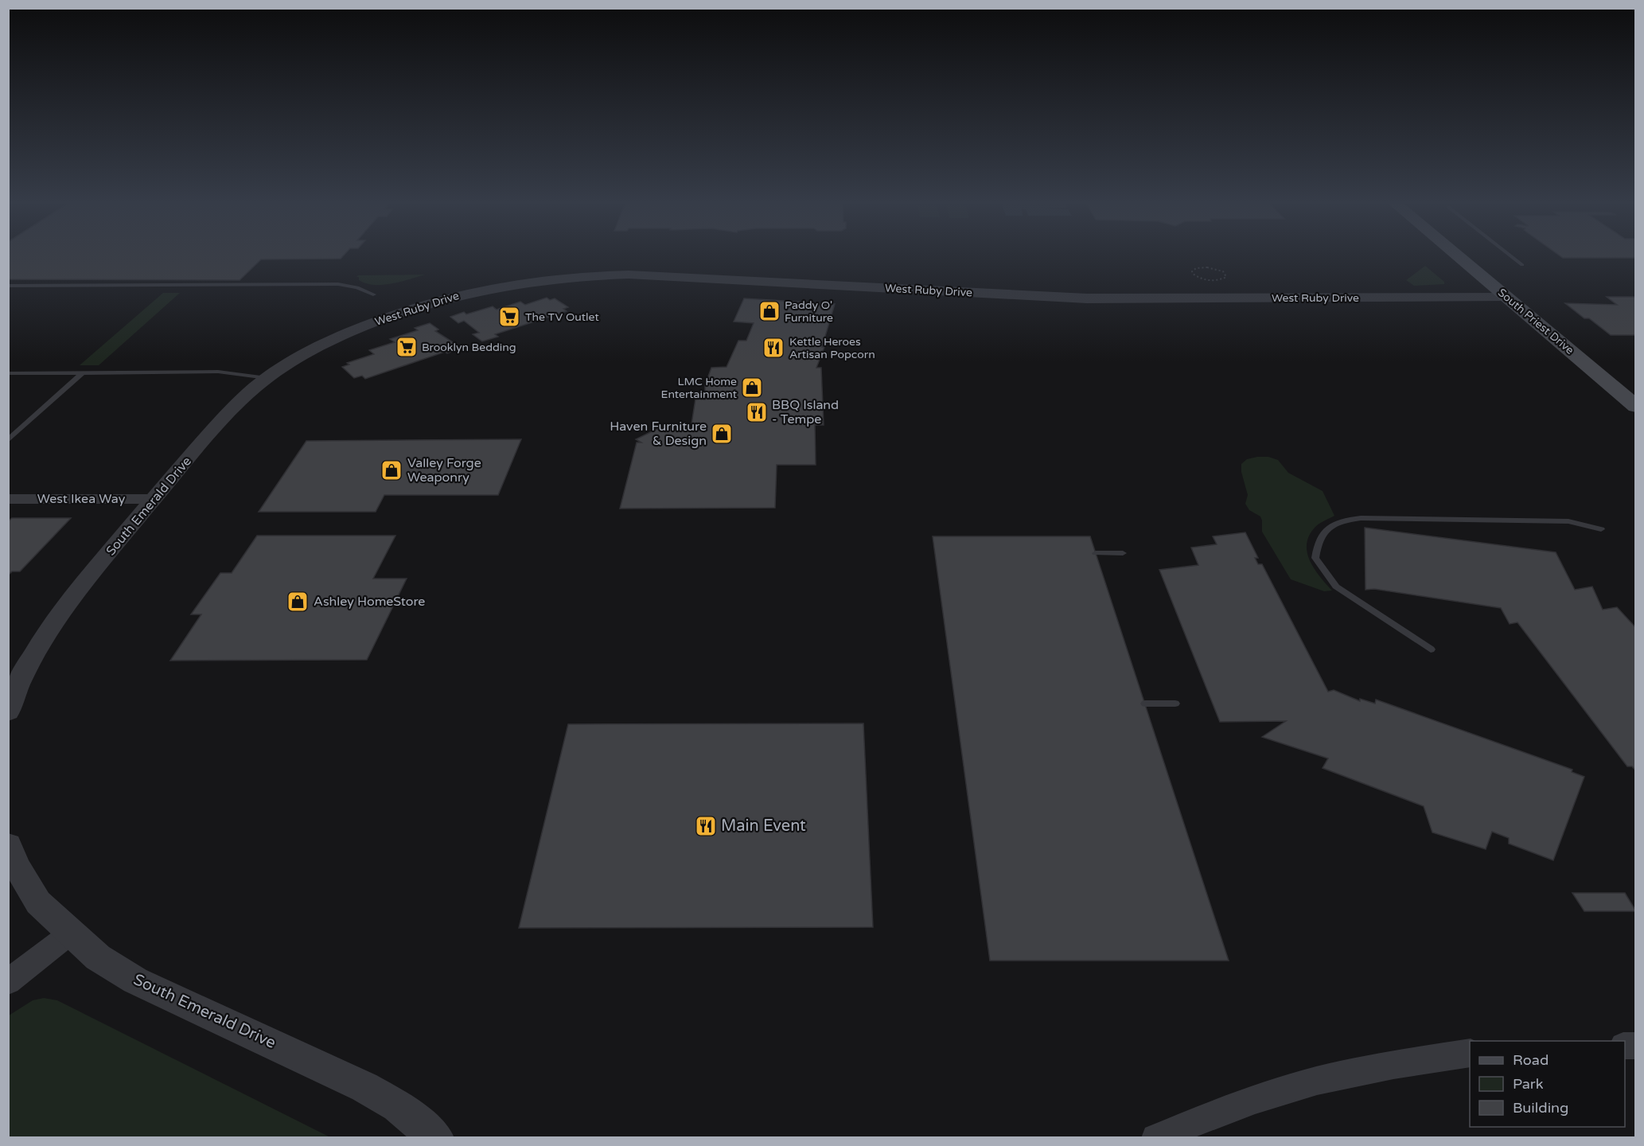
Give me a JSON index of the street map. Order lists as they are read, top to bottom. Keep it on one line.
{"streets":{"main road":["South Priest Drive"],"street":["West Ruby Drive","West Ikea Way","South Emerald Drive"]},"crossings":[["West Ruby Drive","South Priest Drive"],["West Ruby Drive","South Emerald Drive"],["West Ikea Way","South Emerald Drive"]],"places":{"shop":["Paddy O' Furniture","LMC Home Entertainment","Haven Furniture & Design","Valley Forge Weaponry","Ashley HomeStore"],"supermarket":["The TV Outlet","Brooklyn Bedding"],"restaurant":["Kettle Heroes Artisan Popcorn","BBQ Island - Tempe","Main Event"]},"legend":["Road","Park","Building"]}
